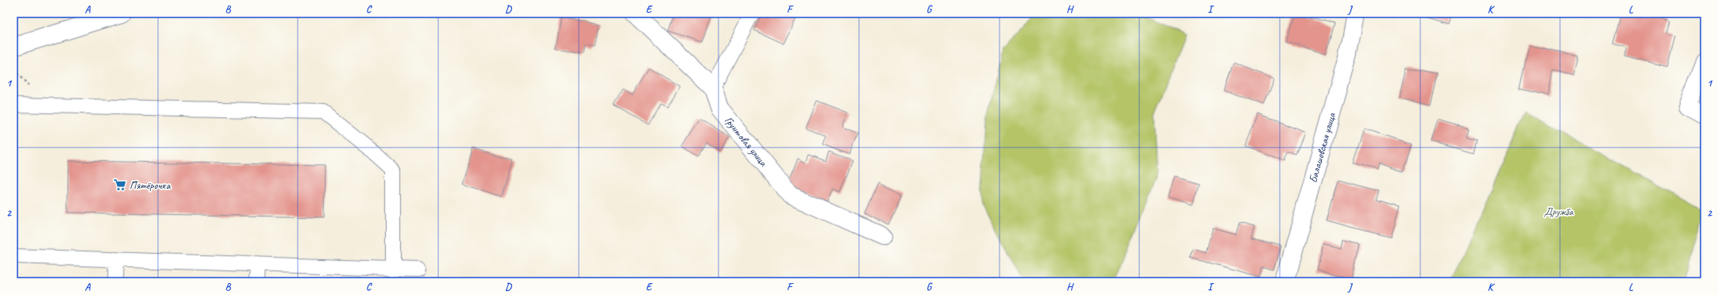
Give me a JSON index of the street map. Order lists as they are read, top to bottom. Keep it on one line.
{"streets":{"street":["Грунтовая улица","Балашовская улица"]},"parks":["Дружба"],"places":{"supermarket":["Пятёрочка"]},"grid":{"columns":["A","B","C","D","E","F","G","H","I","J","K","L"],"rows":["1","2"]}}
